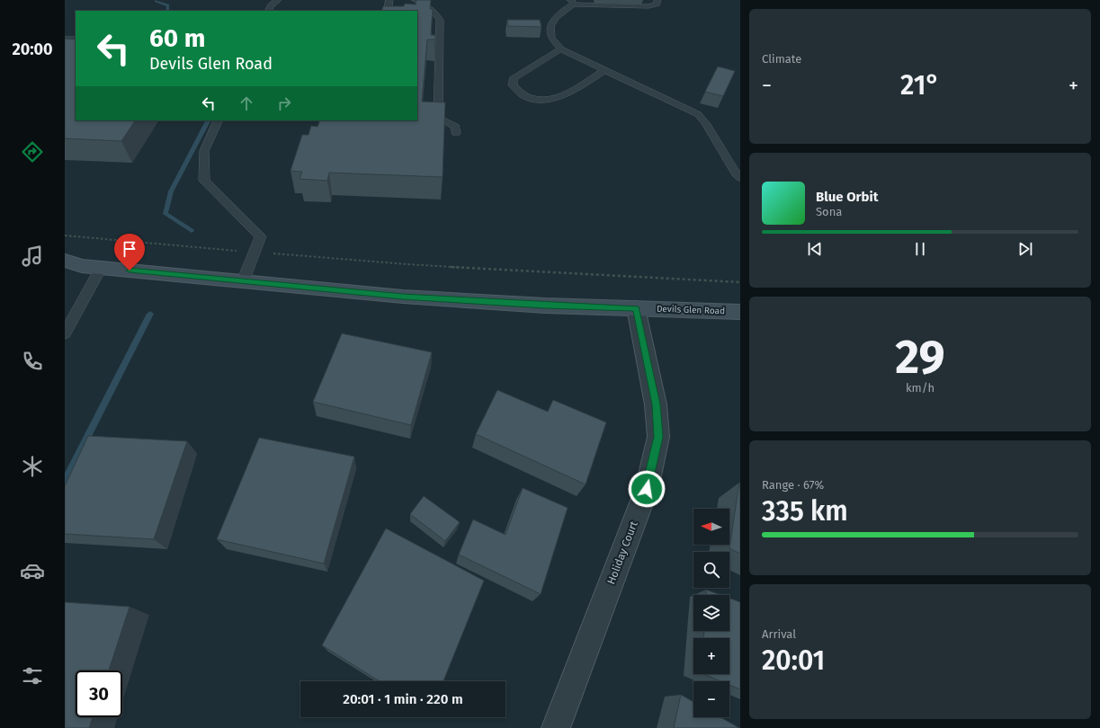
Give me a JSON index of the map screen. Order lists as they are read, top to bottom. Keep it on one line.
{"streets":{"main road":["Devils Glen Road"],"street":["Holiday Court"]},"crossings":[["Devils Glen Road","Holiday Court"]],"north":"left","page":{"tabs":"20:00","tile":["Climate",["29","km/h"],["Range · 67%","335 km"],["Arrival","20:01"]],"turn":["60 m","Devils Glen Road"],"heat":["−","21°","+"],"song":["Blue Orbit","Sona"],"map_buttons":["+","−"],"limit":"30","trip":"20:01 · 1 min · 220 m"}}
